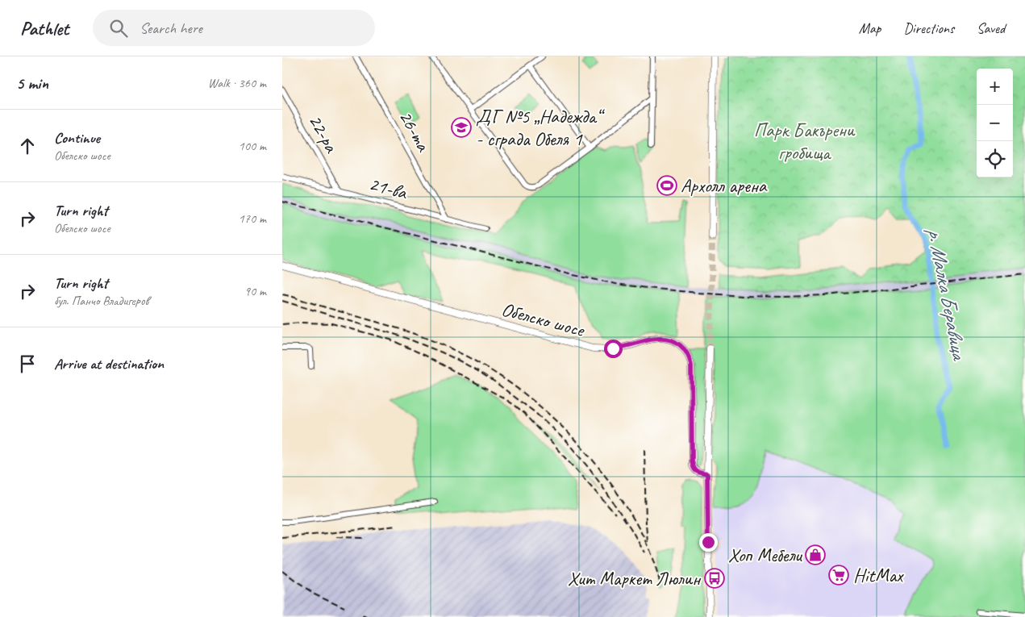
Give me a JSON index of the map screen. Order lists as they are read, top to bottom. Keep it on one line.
{"streets":{"street":["26-та","22-ра","21-ва","Обелско шосе"]},"crossings":[["26-та","21-ва"],["22-ра","21-ва"]],"water":["р. Малка Беравица"],"parks":["Парк Бакърени гробища"],"places":{"school or university":["ДГ №5 „Надежда“ - сграда Обеля 1"],"sports":["Архолл арена"],"shop":["Хоп Мебели"],"supermarket":["HitMax"],"bus stop":["Хит Маркет Люлин"]},"page":{"header":"Pathlet","search":"Search here","nav":["Map","Directions","Saved"],"heading":["5 min","Walk · 360 m"],"map_buttons":["+","−"],"list":[["Continue","Обелско шосе","100 m"],["Turn right","Обелско шосе","170 m"],["Turn right","бул. Панчо Владигеров","90 m"],"Arrive at destination"]}}
